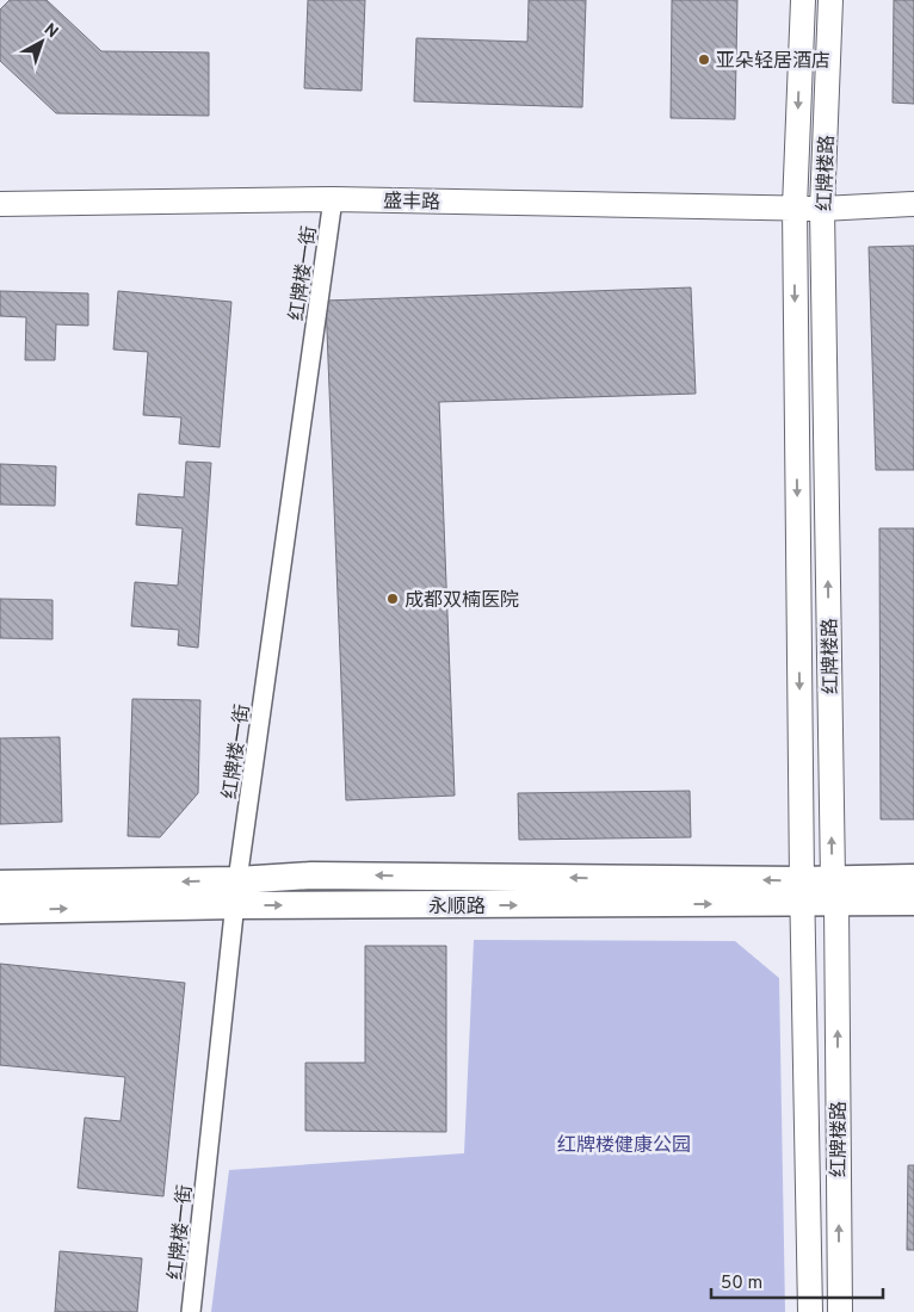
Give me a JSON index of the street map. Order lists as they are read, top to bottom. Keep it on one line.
{"streets":{"main road":["永顺路"],"street":["红牌楼路","盛丰路","红牌楼一街"]},"crossings":[["红牌楼路","盛丰路"],["红牌楼路","永顺路"],["盛丰路","红牌楼一街"],["红牌楼一街","永顺路"]],"parks":["红牌楼健康公园"],"places":["亚朵轻居酒店","成都双楠医院"],"scale_bar":"50 m","north":"top right"}
